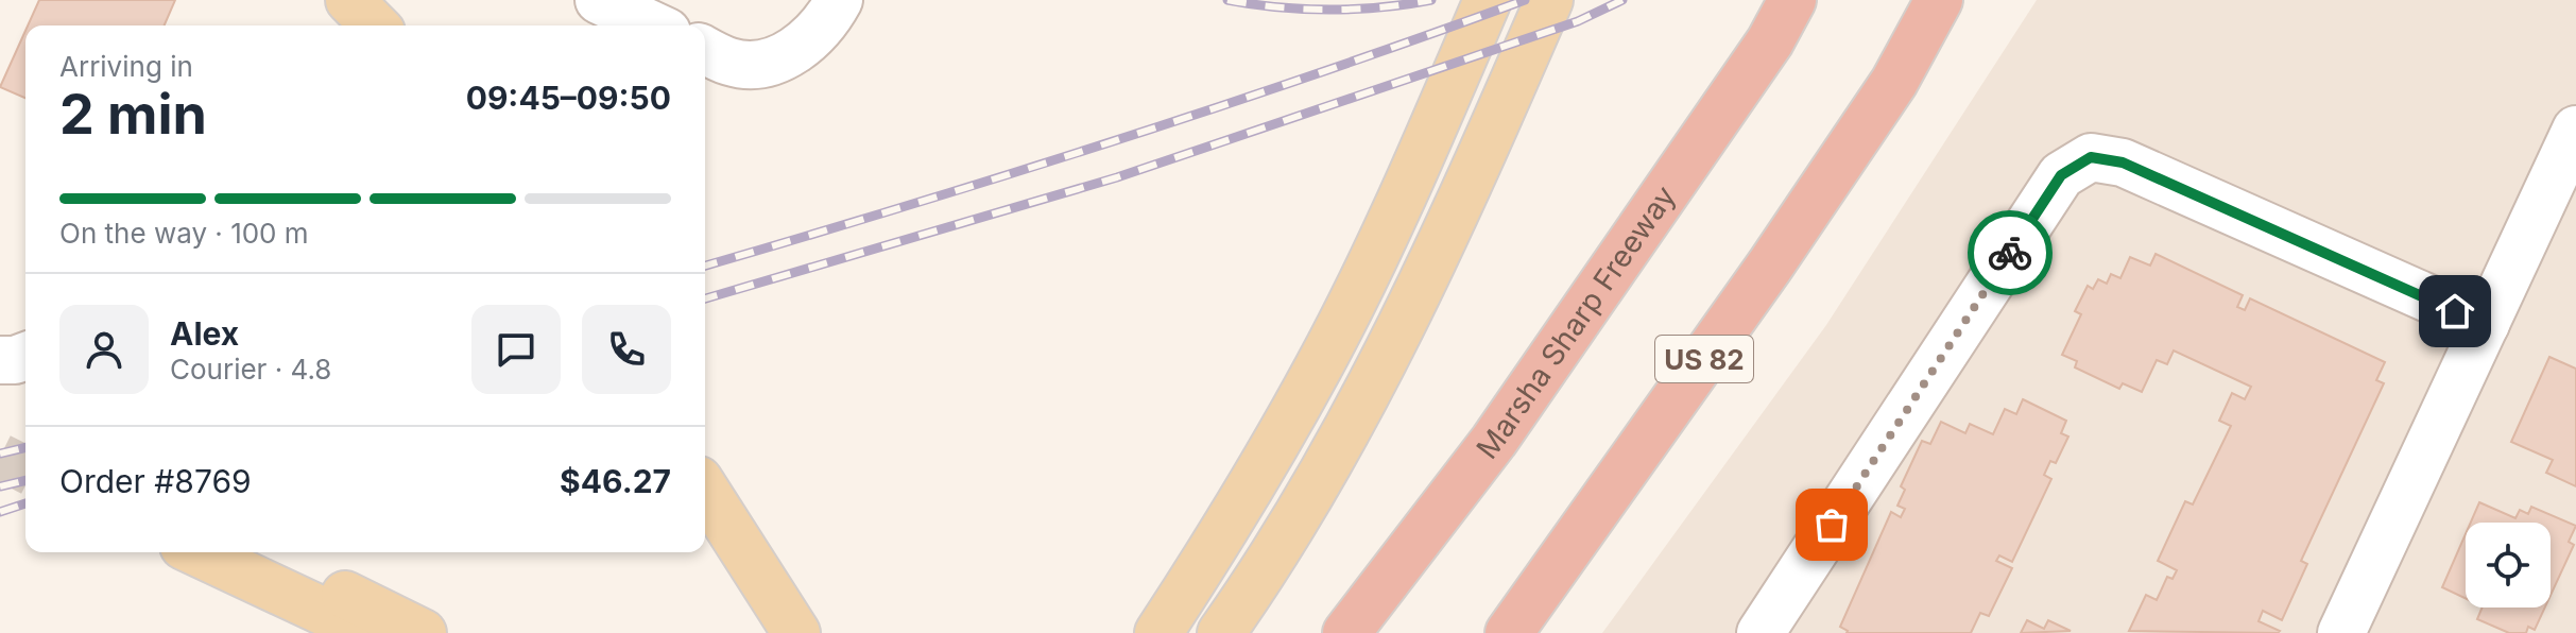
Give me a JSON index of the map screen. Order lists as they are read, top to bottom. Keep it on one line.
{"streets":{"highway":["Marsha Sharp Freeway","US 82"]},"page":{"heading":["2 min","Arriving in","09:45–09:50"],"panel":["Alex","Courier · 4.8","Order #8769","$46.27"],"bar":"On the way · 100 m"}}
